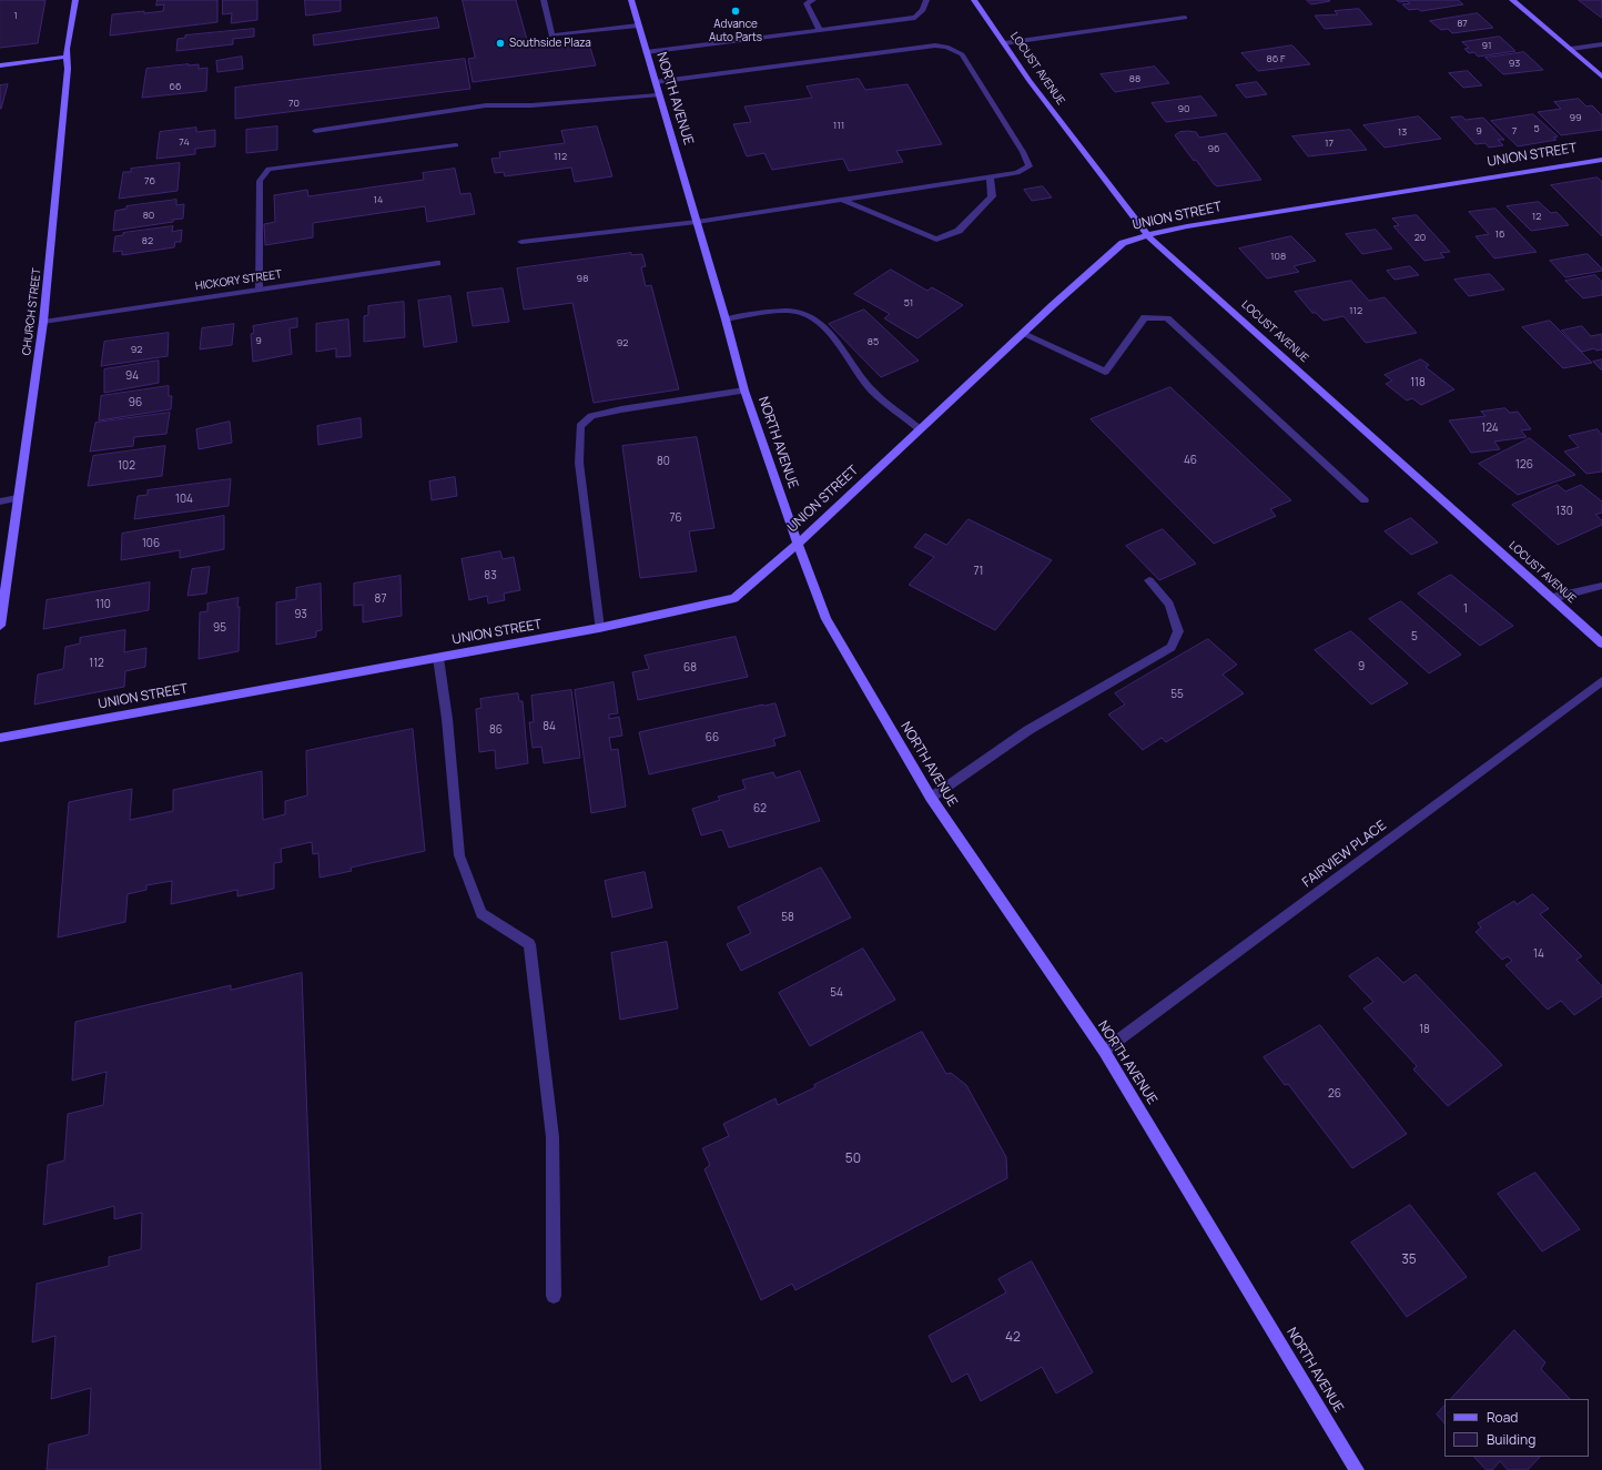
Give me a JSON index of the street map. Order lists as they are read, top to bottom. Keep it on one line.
{"streets":{"street":["LOCUST AVENUE","NORTH AVENUE","UNION STREET","HICKORY STREET","CHURCH STREET","FAIRVIEW PLACE"]},"crossings":[["LOCUST AVENUE","UNION STREET"],["NORTH AVENUE","UNION STREET"],["NORTH AVENUE","FAIRVIEW PLACE"],["HICKORY STREET","CHURCH STREET"]],"places":["Advance Auto Parts","Southside Plaza"],"house_numbers":["1","87","91","86 F","93","88","66","70","90","99","111","5","9","7","13","74","17","96","112","76","14","80","12","16","20","82","108","98","51","112","9","85","92","92","94","118","96","124","46","80","126","102","104","130","76","106","71","83","87","110","1","93","95","5","112","9","68","55","84","86","66","62","58","14","54","18","26","50","35","42"],"legend":["Road","Building"]}
